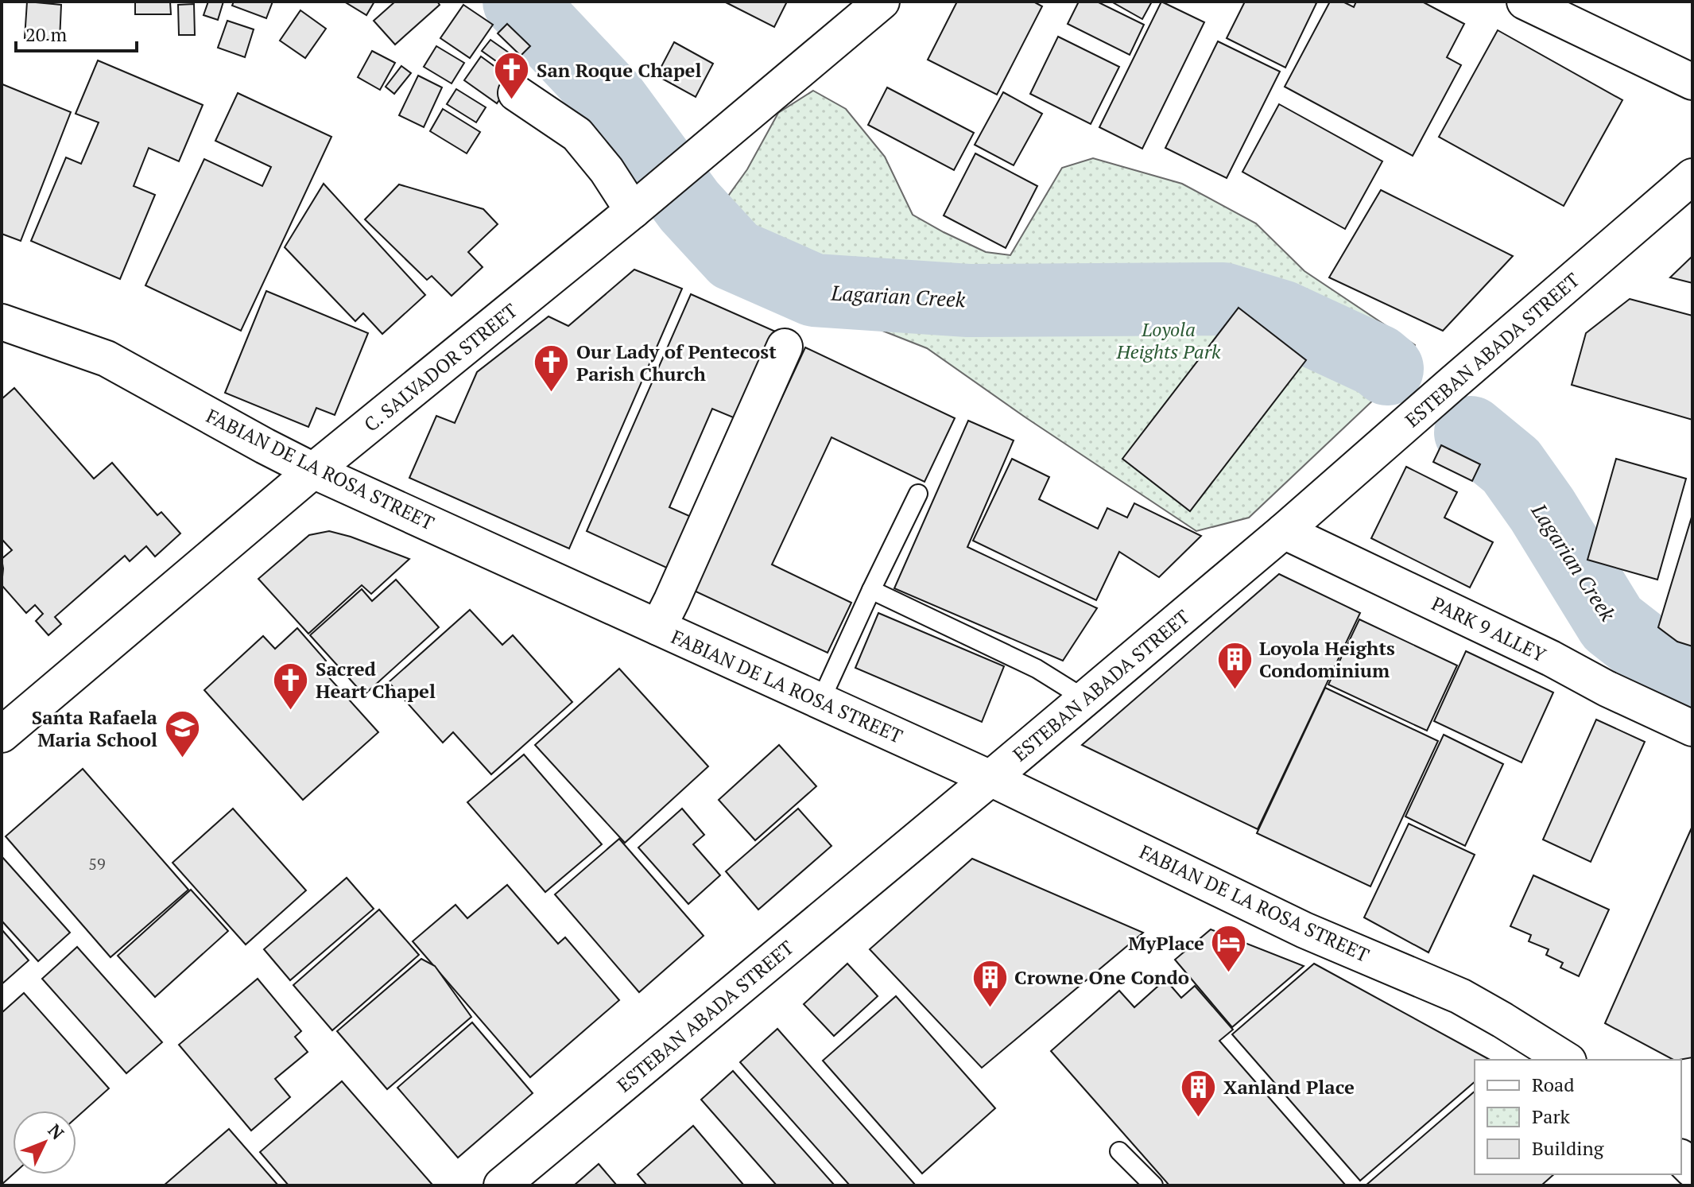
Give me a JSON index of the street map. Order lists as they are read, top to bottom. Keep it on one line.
{"streets":{"street":["ESTEBAN ABADA STREET","C. SALVADOR STREET","FABIAN DE LA ROSA STREET","PARK 9 ALLEY"]},"crossings":[["ESTEBAN ABADA STREET","FABIAN DE LA ROSA STREET"],["ESTEBAN ABADA STREET","PARK 9 ALLEY"],["C. SALVADOR STREET","FABIAN DE LA ROSA STREET"]],"water":["Lagarian Creek"],"parks":["Loyola Heights Park"],"places":{"church":["San Roque Chapel","Our Lady of Pentecost Parish Church","Sacred Heart Chapel"],"building":["Loyola Heights Condominium","Crowne One Condo","Xanland Place"],"school or university":["Santa Rafaela Maria School"],"hotel":["MyPlace"]},"house_numbers":["59"],"legend":["Road","Park","Building"],"scale_bar":"20 m","north":"top right"}
